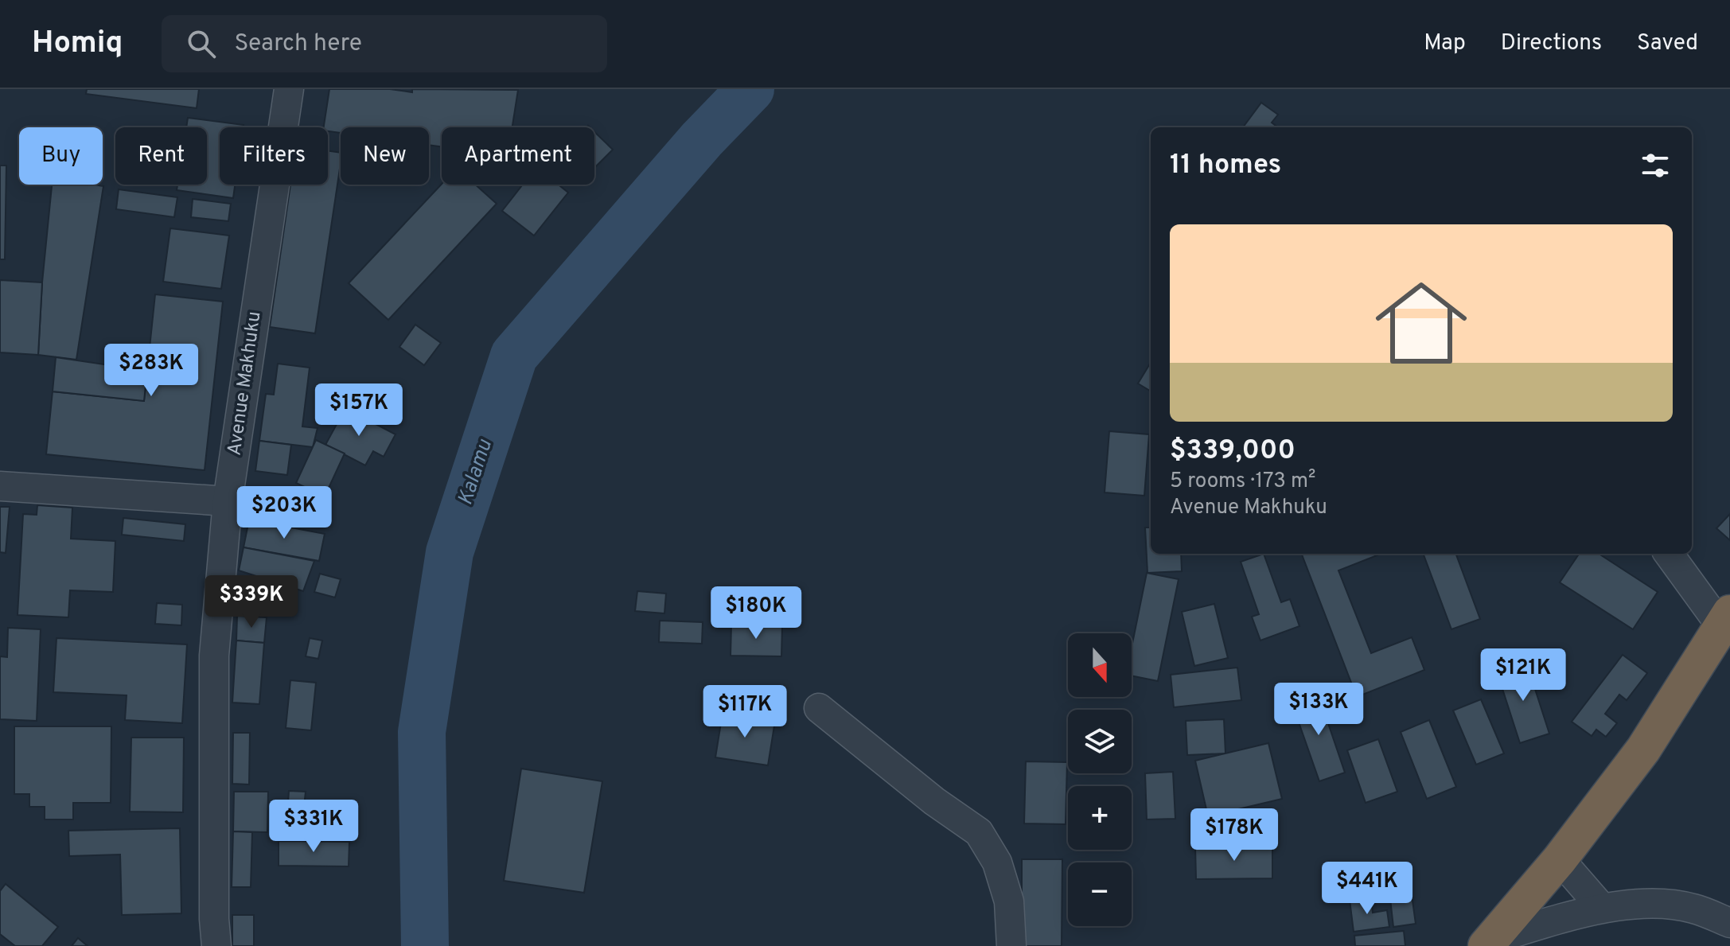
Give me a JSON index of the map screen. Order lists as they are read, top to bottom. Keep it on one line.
{"streets":{"street":["Avenue Makhuku"]},"water":["Kalamu"],"north":"bottom","page":{"header":"Homiq","search":"Search here","nav":["Map","Directions","Saved"],"chip":["Buy","Rent","Filters","New","Apartment"],"heading":"11 homes","list":[{"name":"$339,000","note":"5 rooms · 173 m² · Avenue Makhuku"}],"price":["$283K","$157K","$203K","$339K","$180K","$121K","$133K","$117K","$331K","$178K","$441K"],"map_buttons":["+","−"]}}
